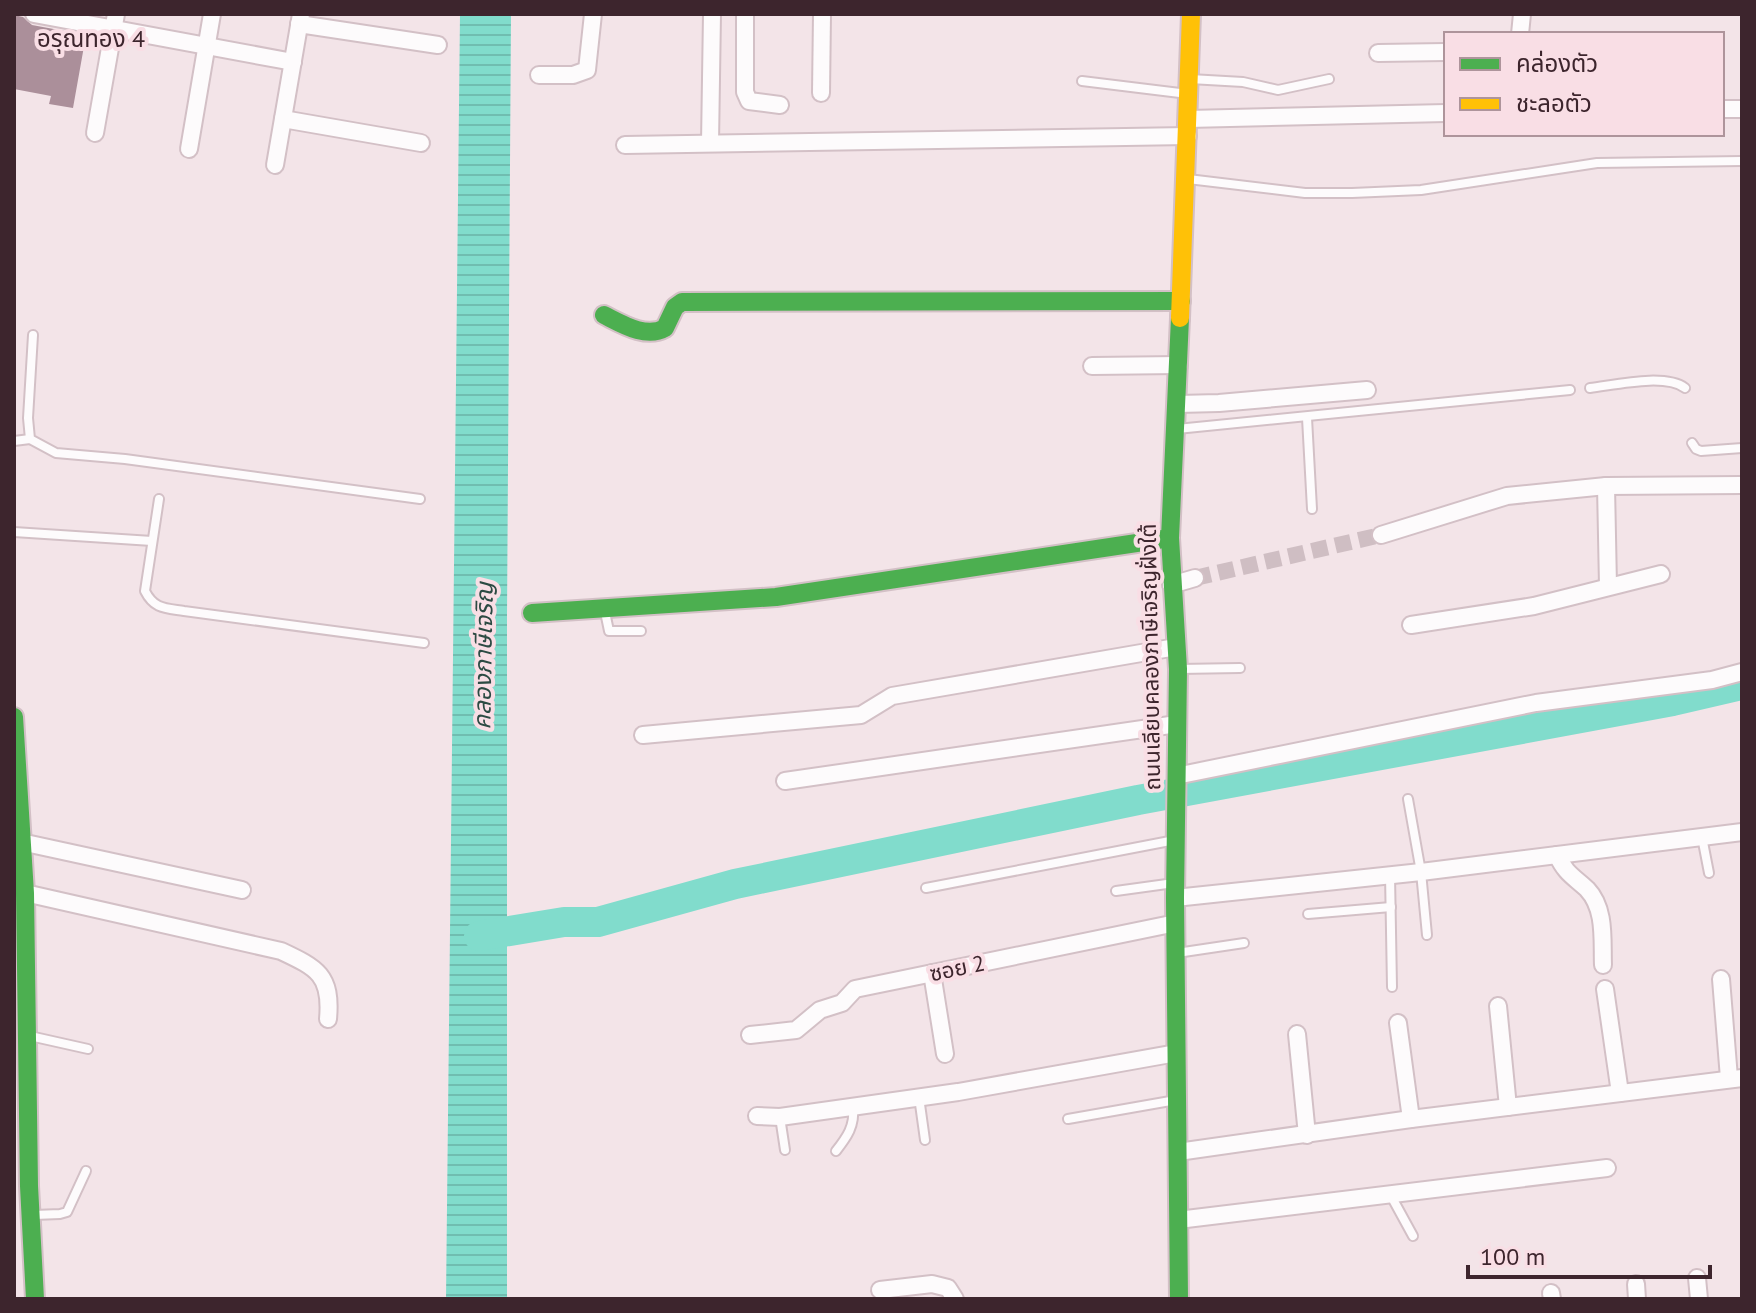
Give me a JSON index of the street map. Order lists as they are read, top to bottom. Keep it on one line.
{"streets":{"street":["ถนนเลียบคลองภาษีเจริญฝั่งใต้","ซอย 2"]},"crossings":[["ถนนเลียบคลองภาษีเจริญฝั่งใต้","ซอย 2"]],"districts":["อรุณทอง 4"],"water":["คลองภาษีเจริญ"],"legend":["คล่องตัว","ชะลอตัว"],"scale_bar":"100 m"}
